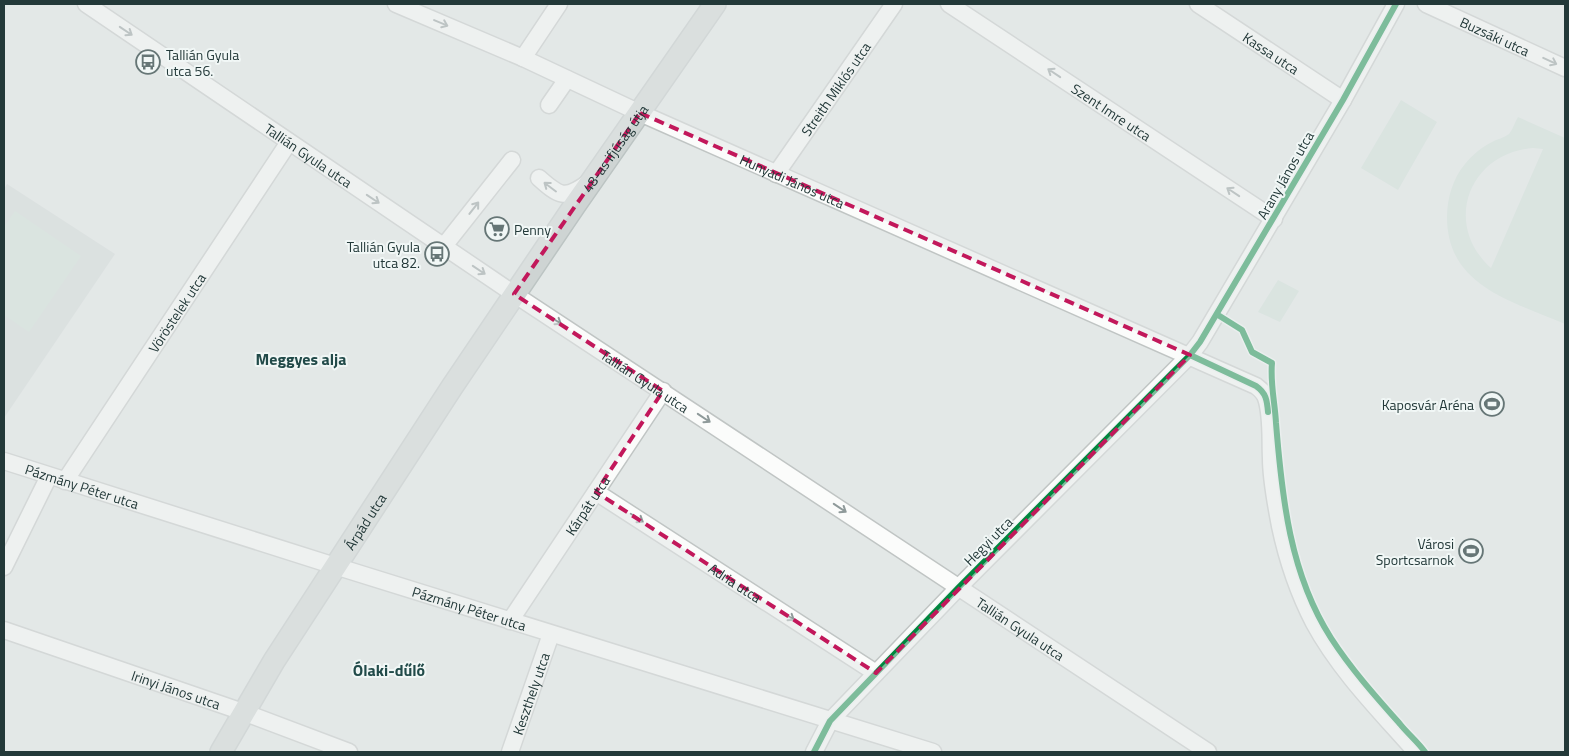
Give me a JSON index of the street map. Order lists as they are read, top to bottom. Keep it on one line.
{"streets":{"main road":["48-as ifjúság útja","Árpád utca"],"street":["Buzsáki utca","Kassa utca","Streith Miklós utca","Szent Imre utca","Tallián Gyula utca","Arany János utca","Hunyadi János utca","Vöröstelek utca","Pázmány Péter utca","Kárpát utca","Hegyi utca","Adria utca","Irinyi János utca","Keszthely utca"]},"crossings":[["Kassa utca","Arany János utca"],["Streith Miklós utca","Hunyadi János utca"],["Szent Imre utca","Arany János utca"],["48-as ifjúság útja","Tallián Gyula utca"],["48-as ifjúság útja","Hunyadi János utca"],["48-as ifjúság útja","Árpád utca"],["Tallián Gyula utca","Vöröstelek utca"],["Tallián Gyula utca","Kárpát utca"],["Tallián Gyula utca","Árpád utca"],["Tallián Gyula utca","Hegyi utca"],["Arany János utca","Hunyadi János utca"],["Arany János utca","Hegyi utca"],["Hunyadi János utca","Hegyi utca"],["Vöröstelek utca","Pázmány Péter utca"],["Pázmány Péter utca","Kárpát utca"],["Pázmány Péter utca","Árpád utca"],["Pázmány Péter utca","Hegyi utca"],["Pázmány Péter utca","Keszthely utca"],["Kárpát utca","Adria utca"],["Árpád utca","Irinyi János utca"],["Hegyi utca","Adria utca"]],"one_way":["Buzsáki utca","Szent Imre utca","Tallián Gyula utca","Adria utca"],"districts":["Meggyes alja","Ólaki-dűlő"],"places":{"bus stop":["Tallián Gyula utca 56.","Tallián Gyula utca 82."],"supermarket":["Penny"],"sports":["Kaposvár Aréna","Városi Sportcsarnok"]}}
